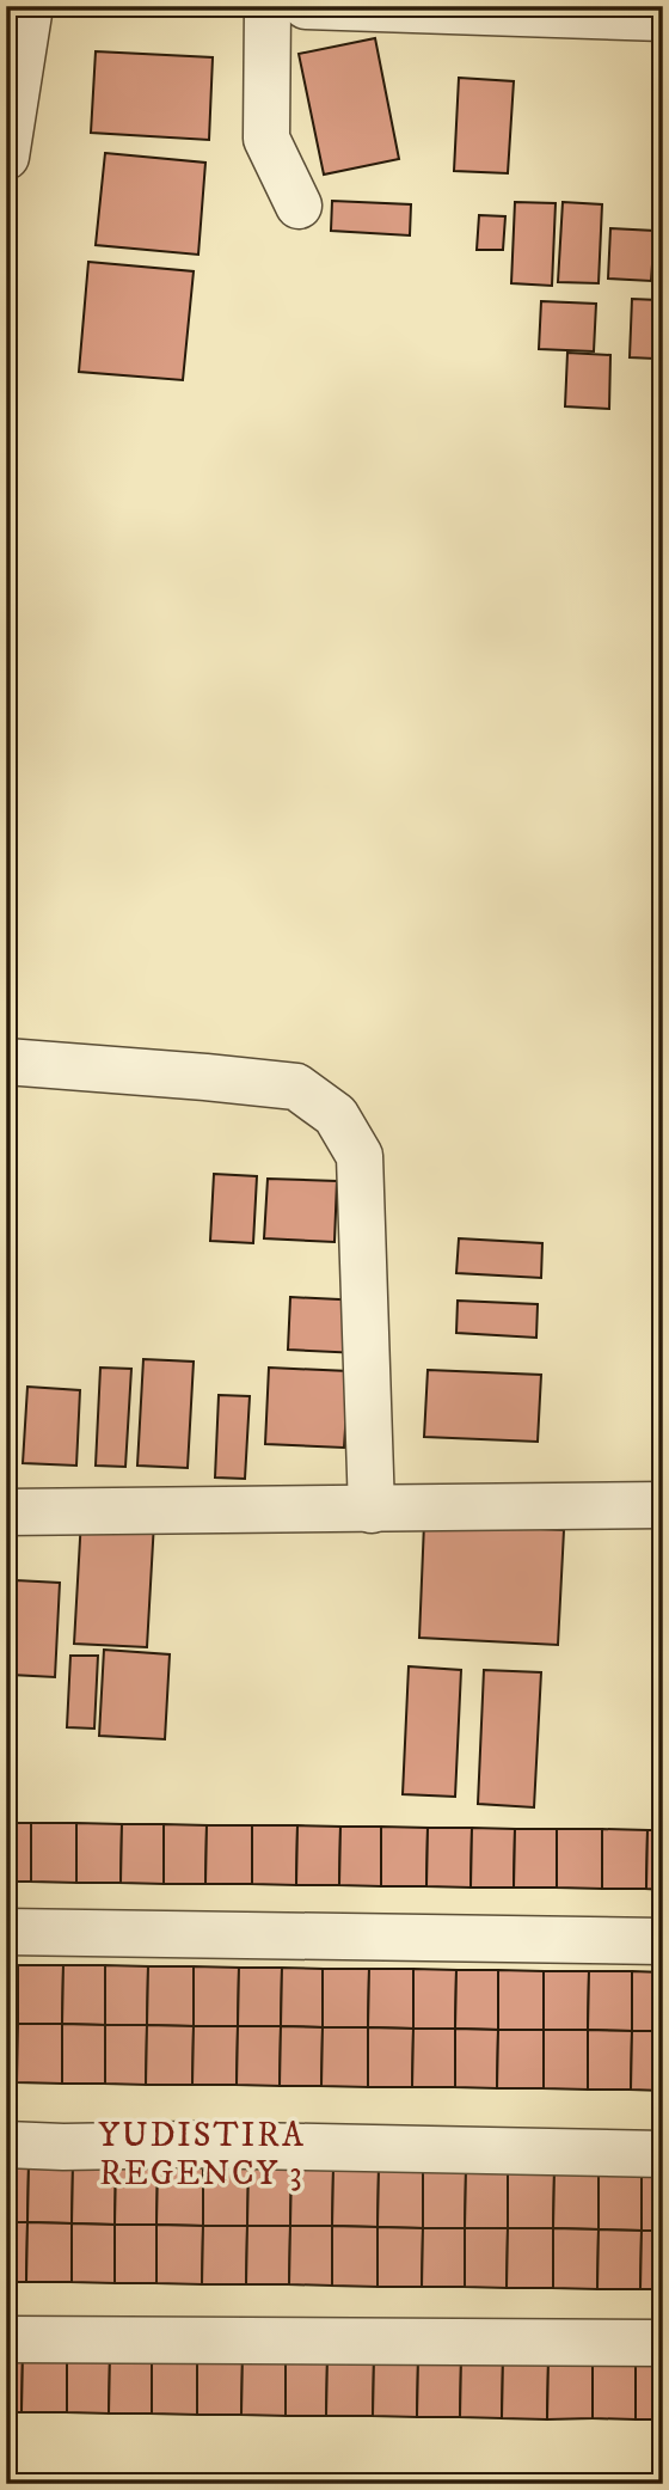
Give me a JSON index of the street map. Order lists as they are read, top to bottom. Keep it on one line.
{"districts":["YUDISTIRA REGENCY 3"]}
